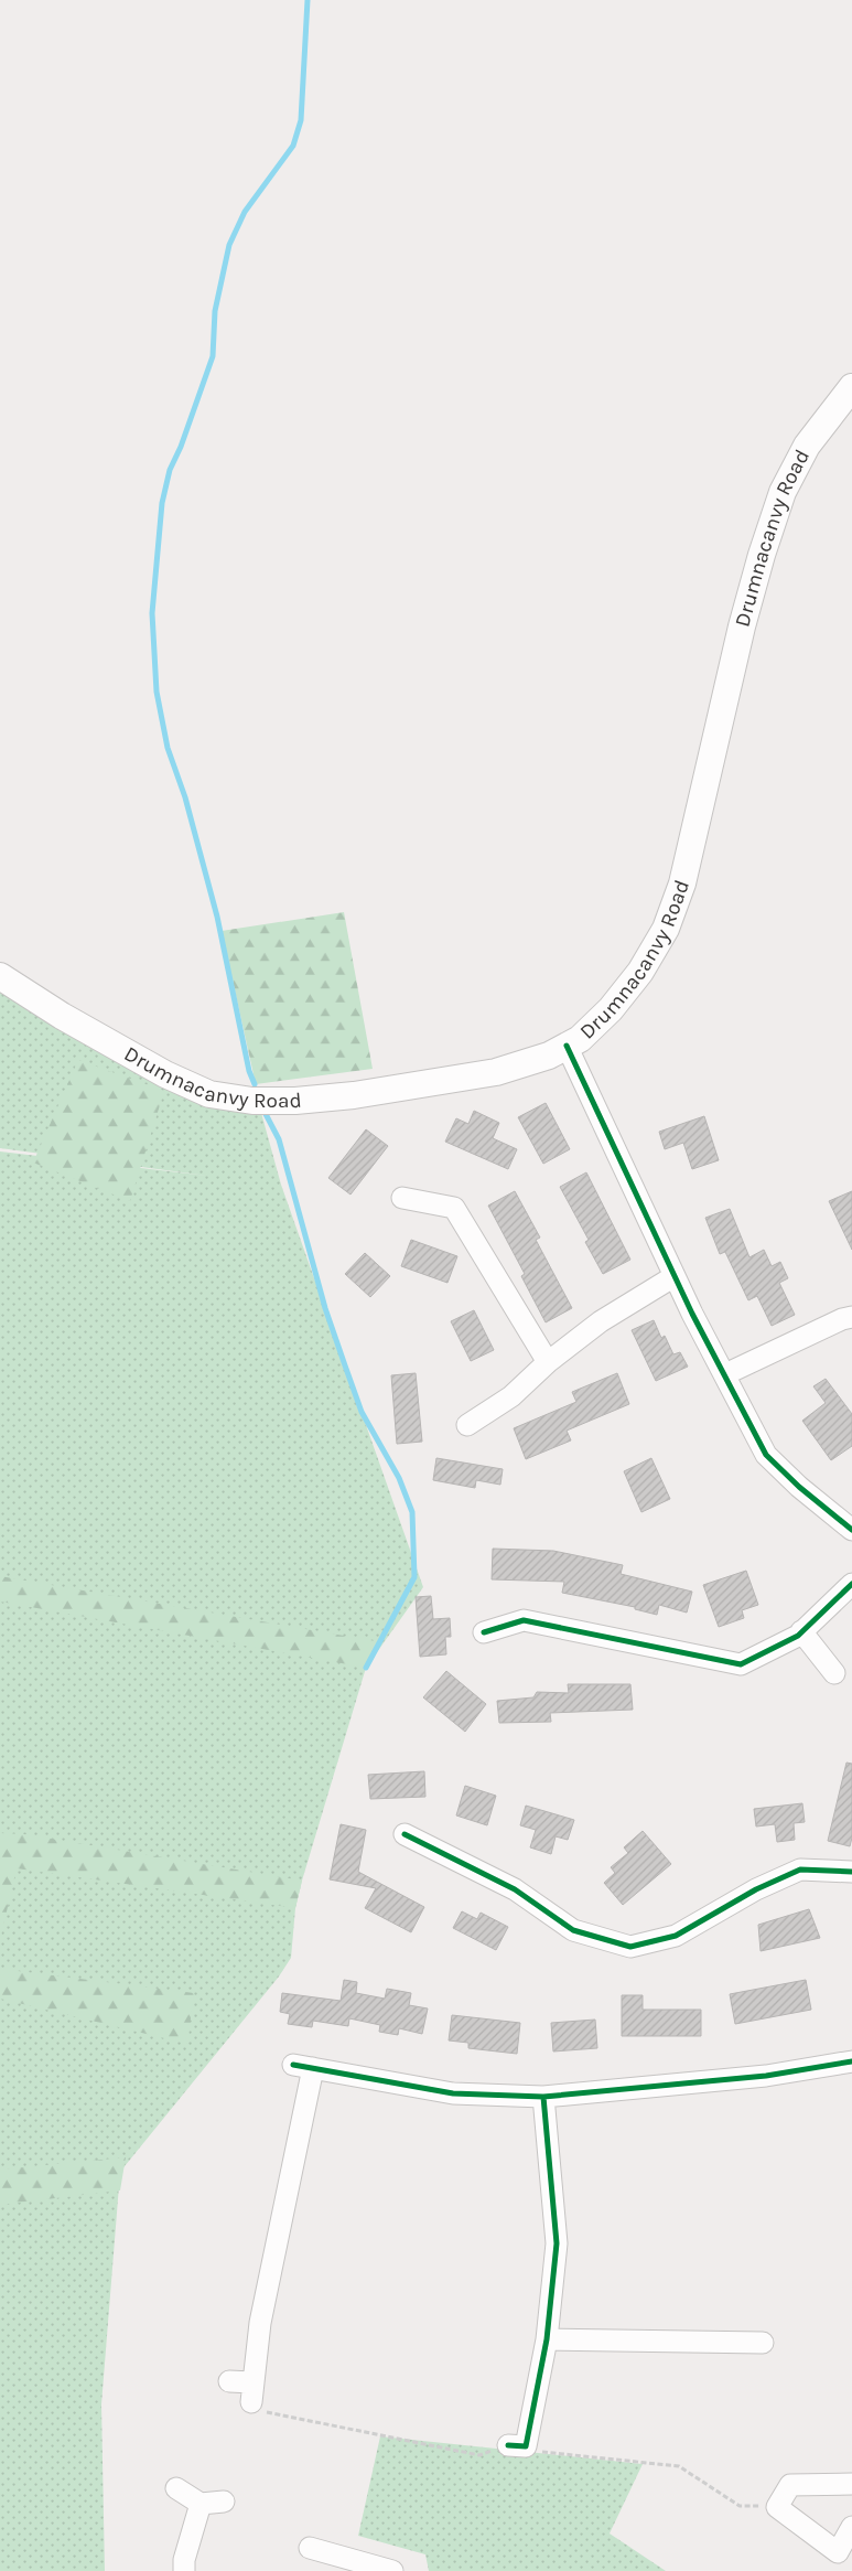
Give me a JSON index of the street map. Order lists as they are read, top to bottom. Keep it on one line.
{"streets":{"main road":["Drumnacanvy Road"]}}
